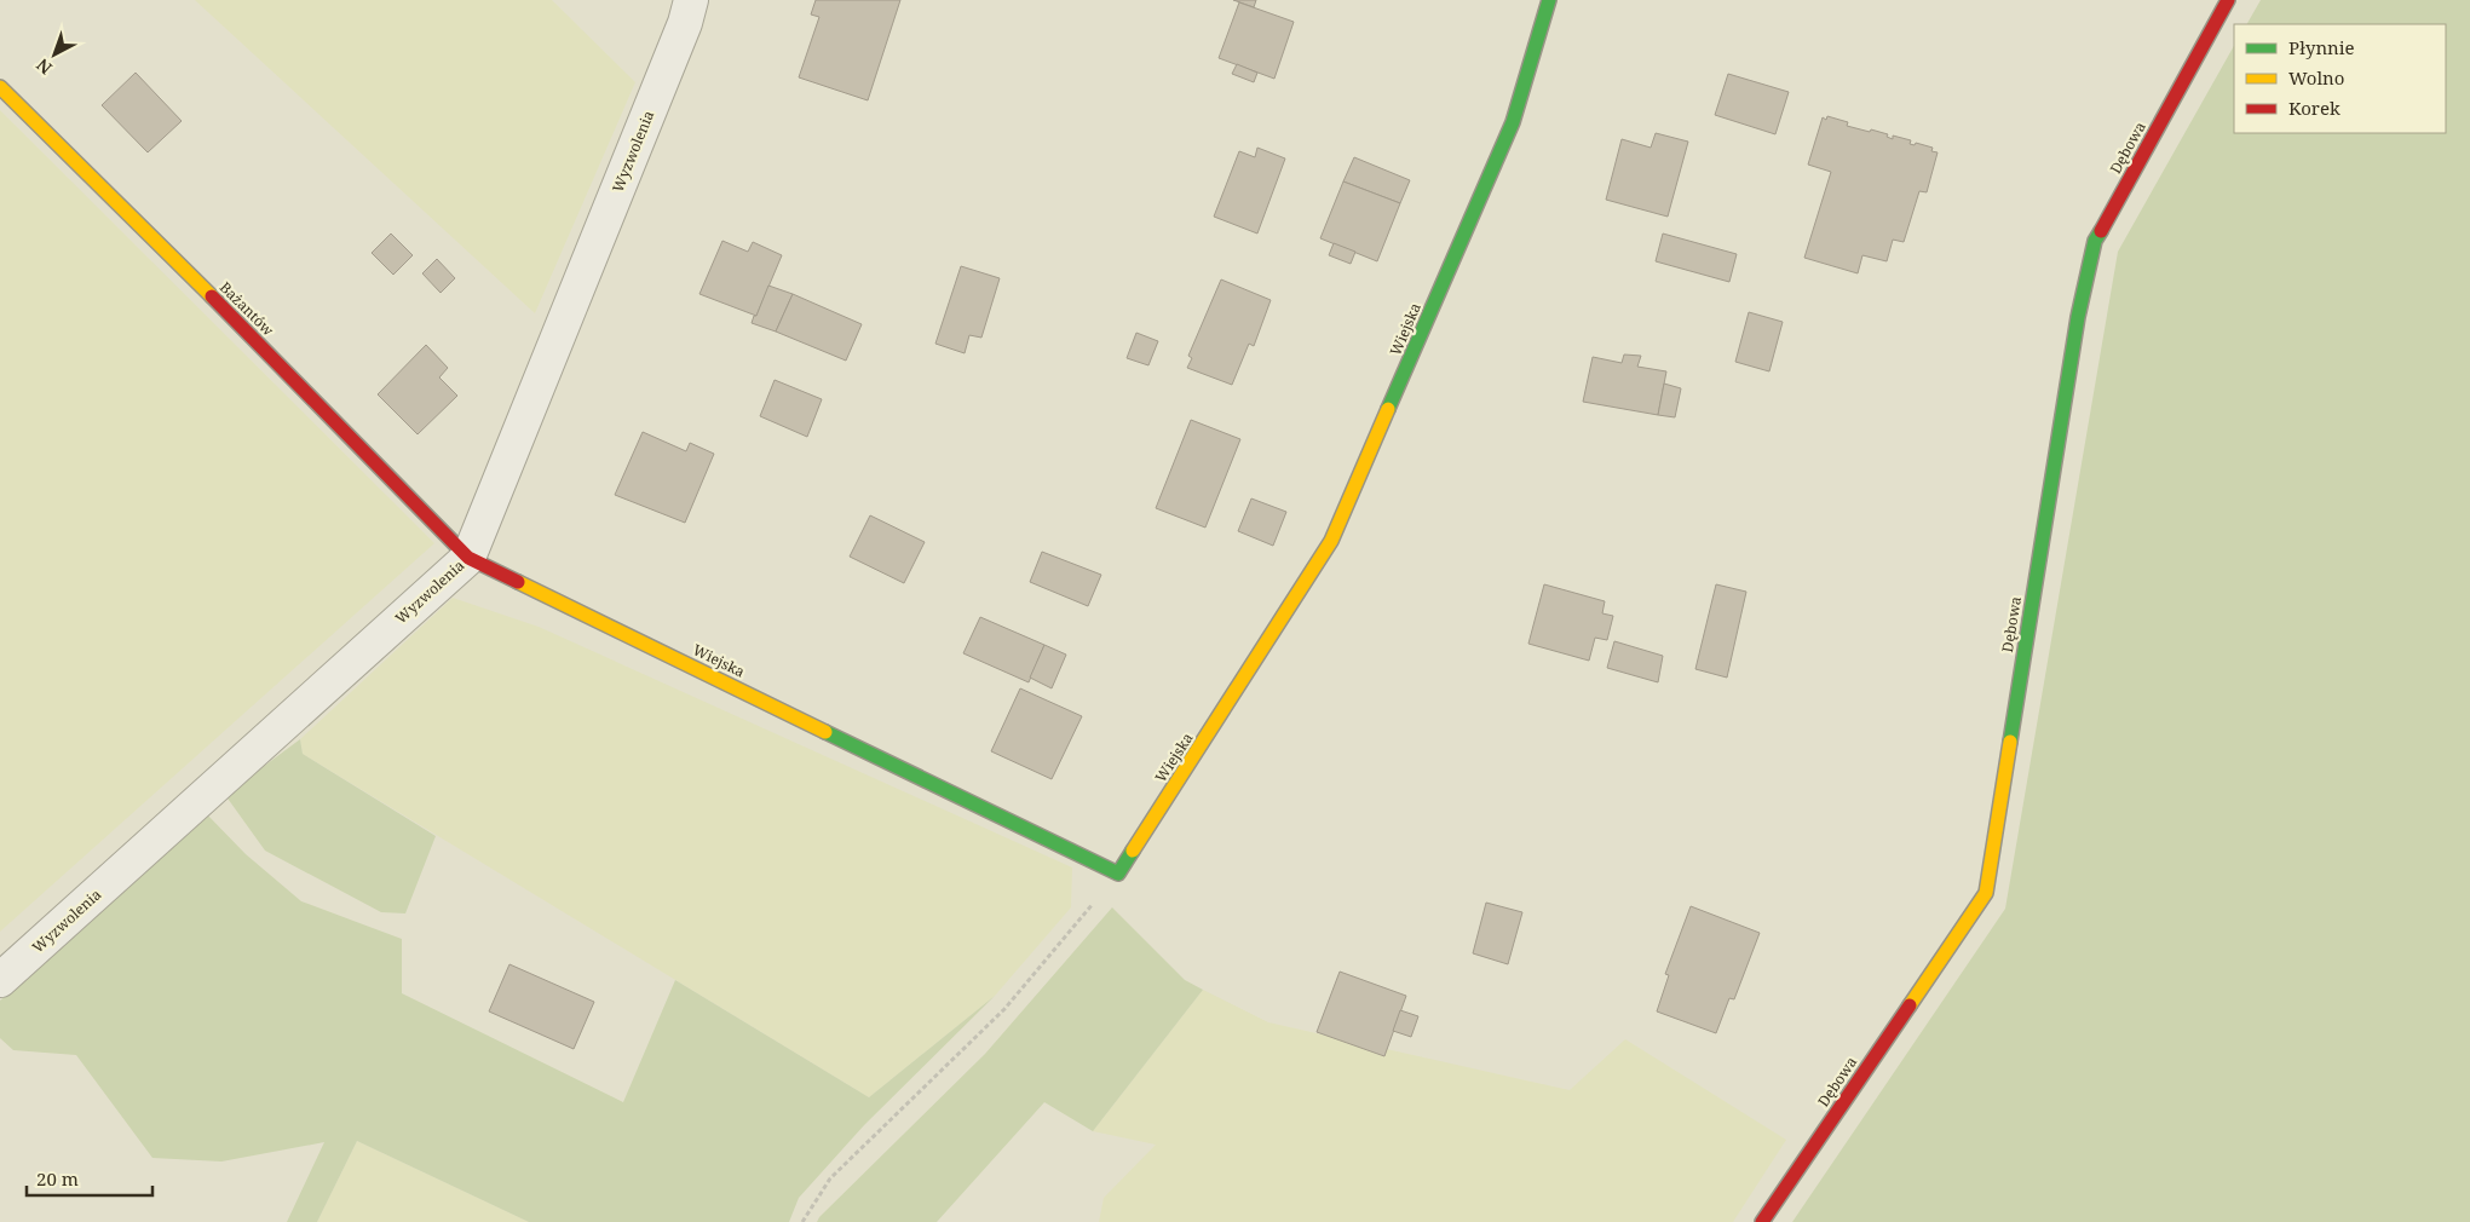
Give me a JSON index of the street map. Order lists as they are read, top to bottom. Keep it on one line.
{"streets":{"street":["Dębowa","Wyzwolenia","Bażantów","Wiejska"]},"crossings":[["Wyzwolenia","Bażantów"],["Wyzwolenia","Wiejska"],["Bażantów","Wiejska"]],"legend":["Płynnie","Wolno","Korek"],"scale_bar":"20 m","north":"bottom left"}
